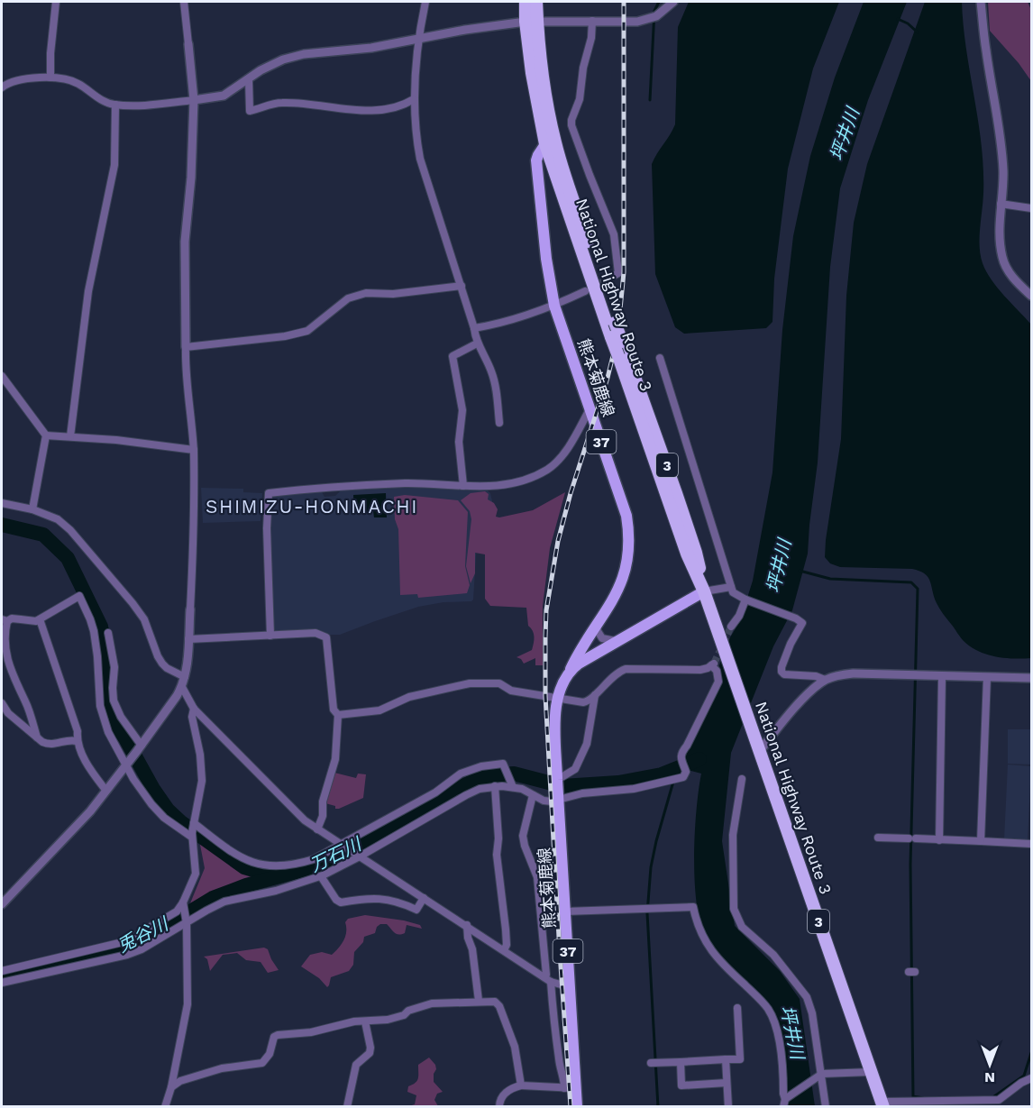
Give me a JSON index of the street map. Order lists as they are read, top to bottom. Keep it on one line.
{"streets":{"highway":["National Highway Route 3","3"],"main road":["熊本菊鹿線","37"]},"crossings":[["National Highway Route 3","熊本菊鹿線"]],"districts":["SHIMIZU-HONMACHI"],"water":["坪井川","万石川","兎谷川"],"north":"bottom"}
